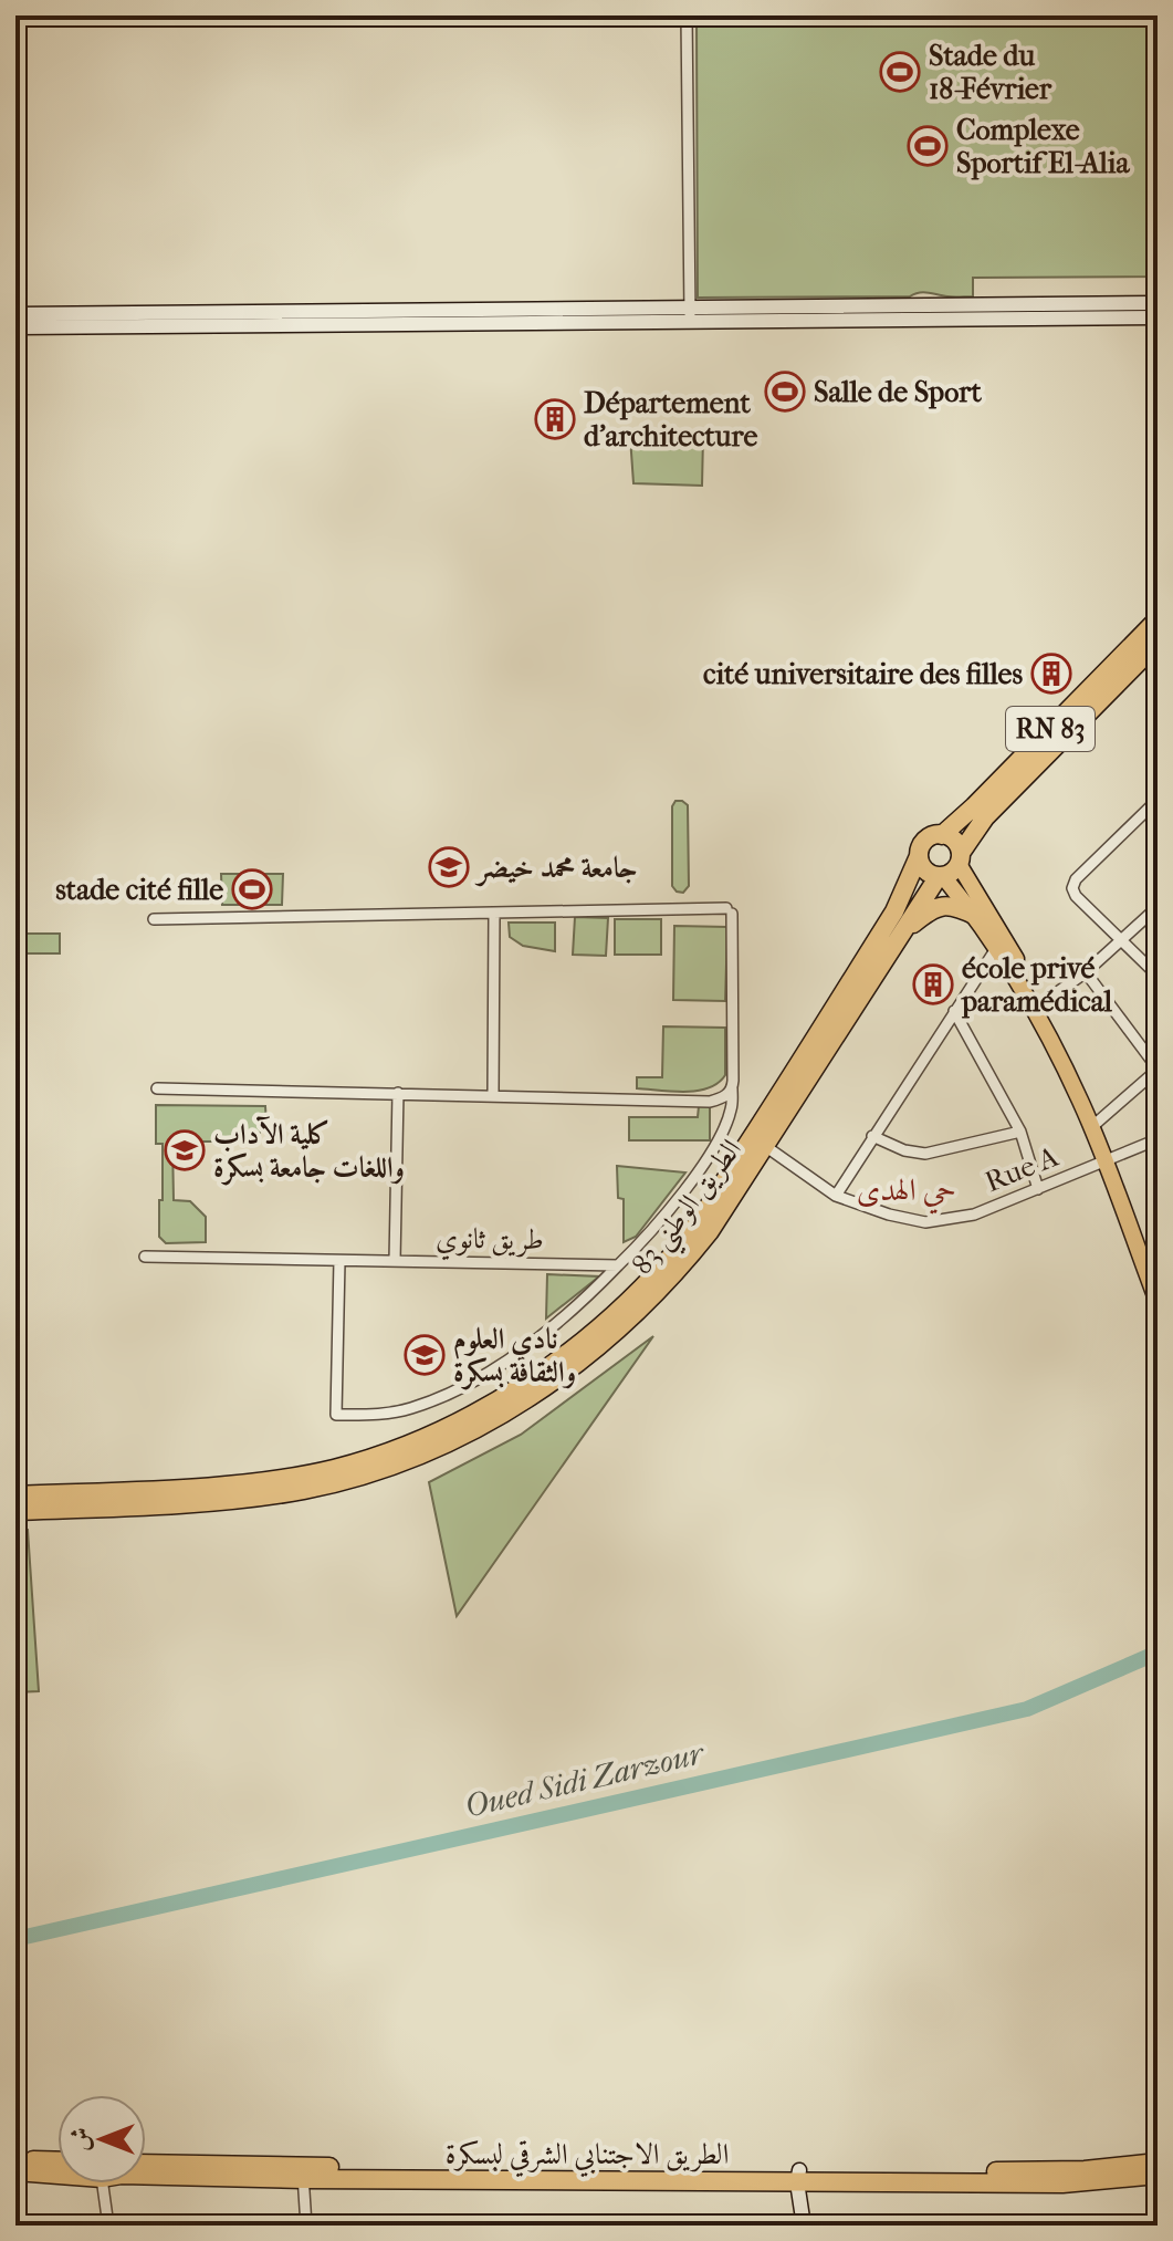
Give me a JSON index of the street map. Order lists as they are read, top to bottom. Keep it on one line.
{"streets":{"highway":["RN 83","الطريق الوطني 83","الطريق الاجتنابي الشرقي لبسكرة"],"street":["Rue A","طريق ثانوي"]},"crossings":[["RN 83","الطريق الوطني 83"],["Rue A","الطريق الوطني 83"]],"districts":["حي الهدى"],"water":["Oued Sidi Zarzour"],"places":{"sports":["Stade du 18-Février","Complexe Sportif El-Alia","Salle de Sport","stade cité fille"],"building":["Département d'architecture","cité universitaire des filles","école privé paramédical"],"school or university":["جامعة محمد خيضر","كلية الآداب واللغات جامعة بسكرة","نادي العلوم والثقافة بسكرة"]},"north":"left"}
